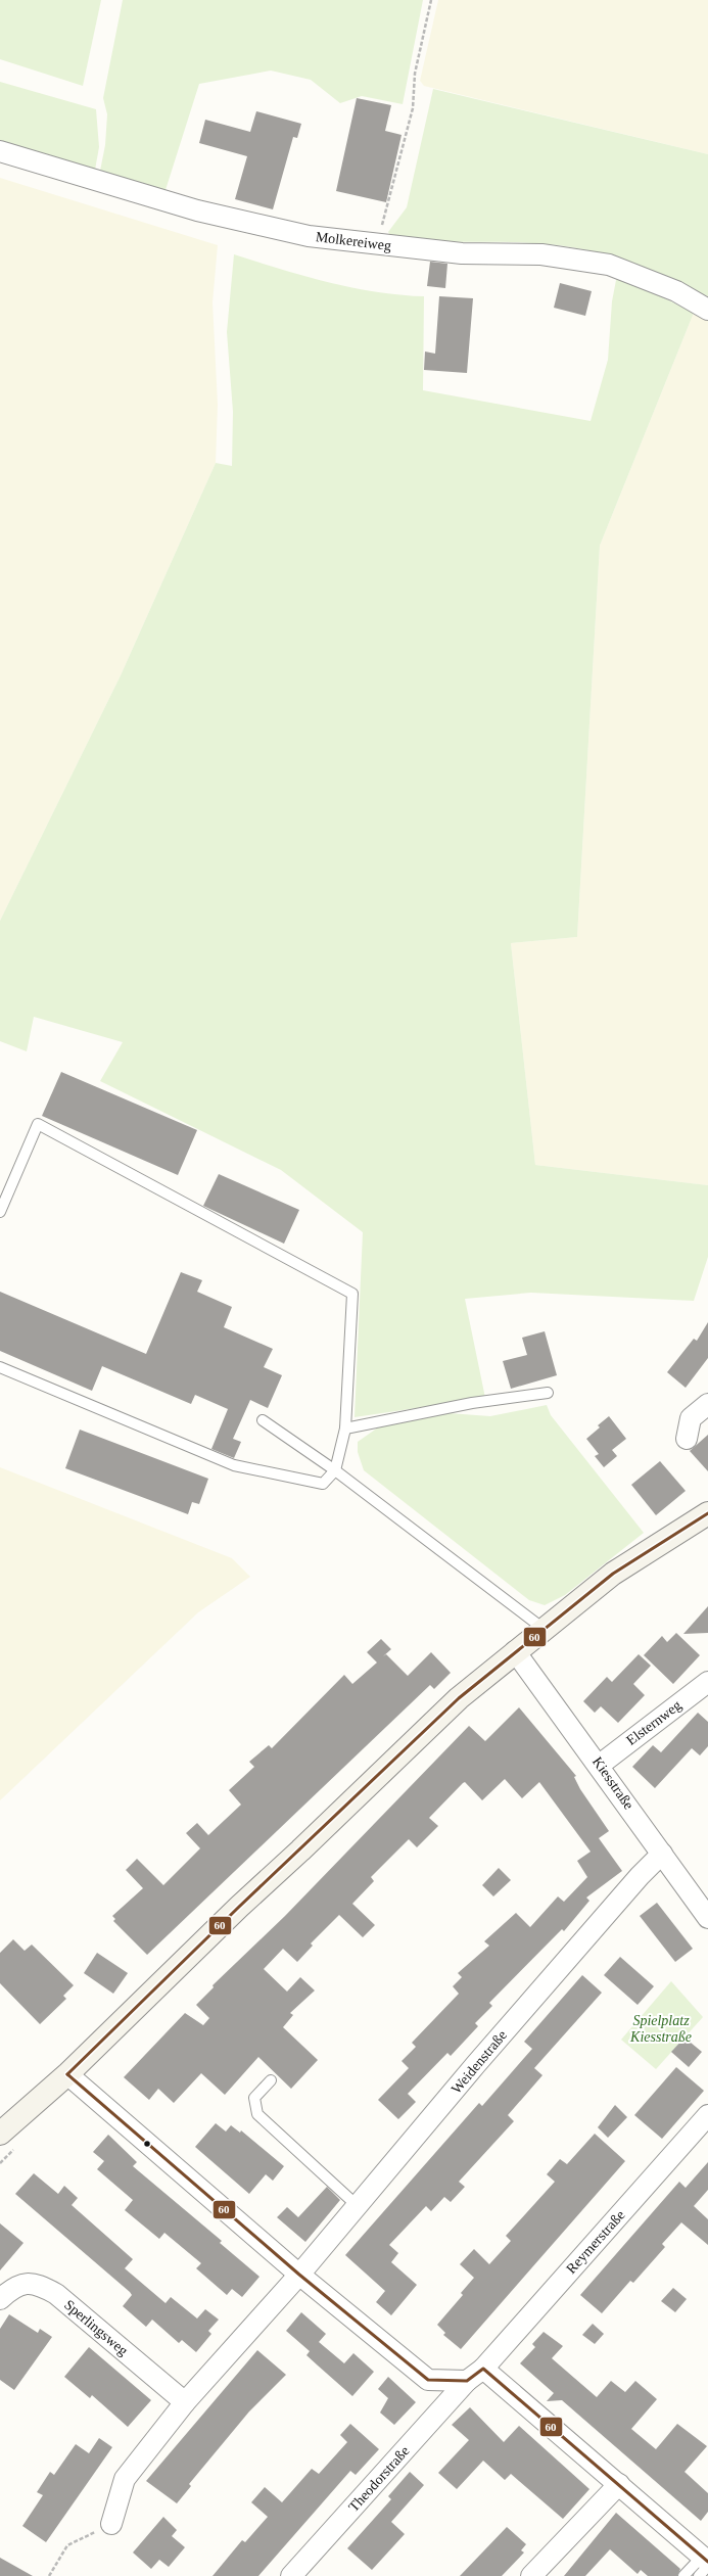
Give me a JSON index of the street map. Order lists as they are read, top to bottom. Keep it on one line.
{"streets":{"street":["Molkereiweg","Elsternweg","Kiesstraße","Weidenstraße","Reymerstraße","Sperlingsweg","Theodorstraße"]},"crossings":[["Elsternweg","Kiesstraße"],["Kiesstraße","Weidenstraße"],["Reymerstraße","Theodorstraße"]],"parks":["Spielplatz Kiesstraße"],"lines":["transit line 60"]}
